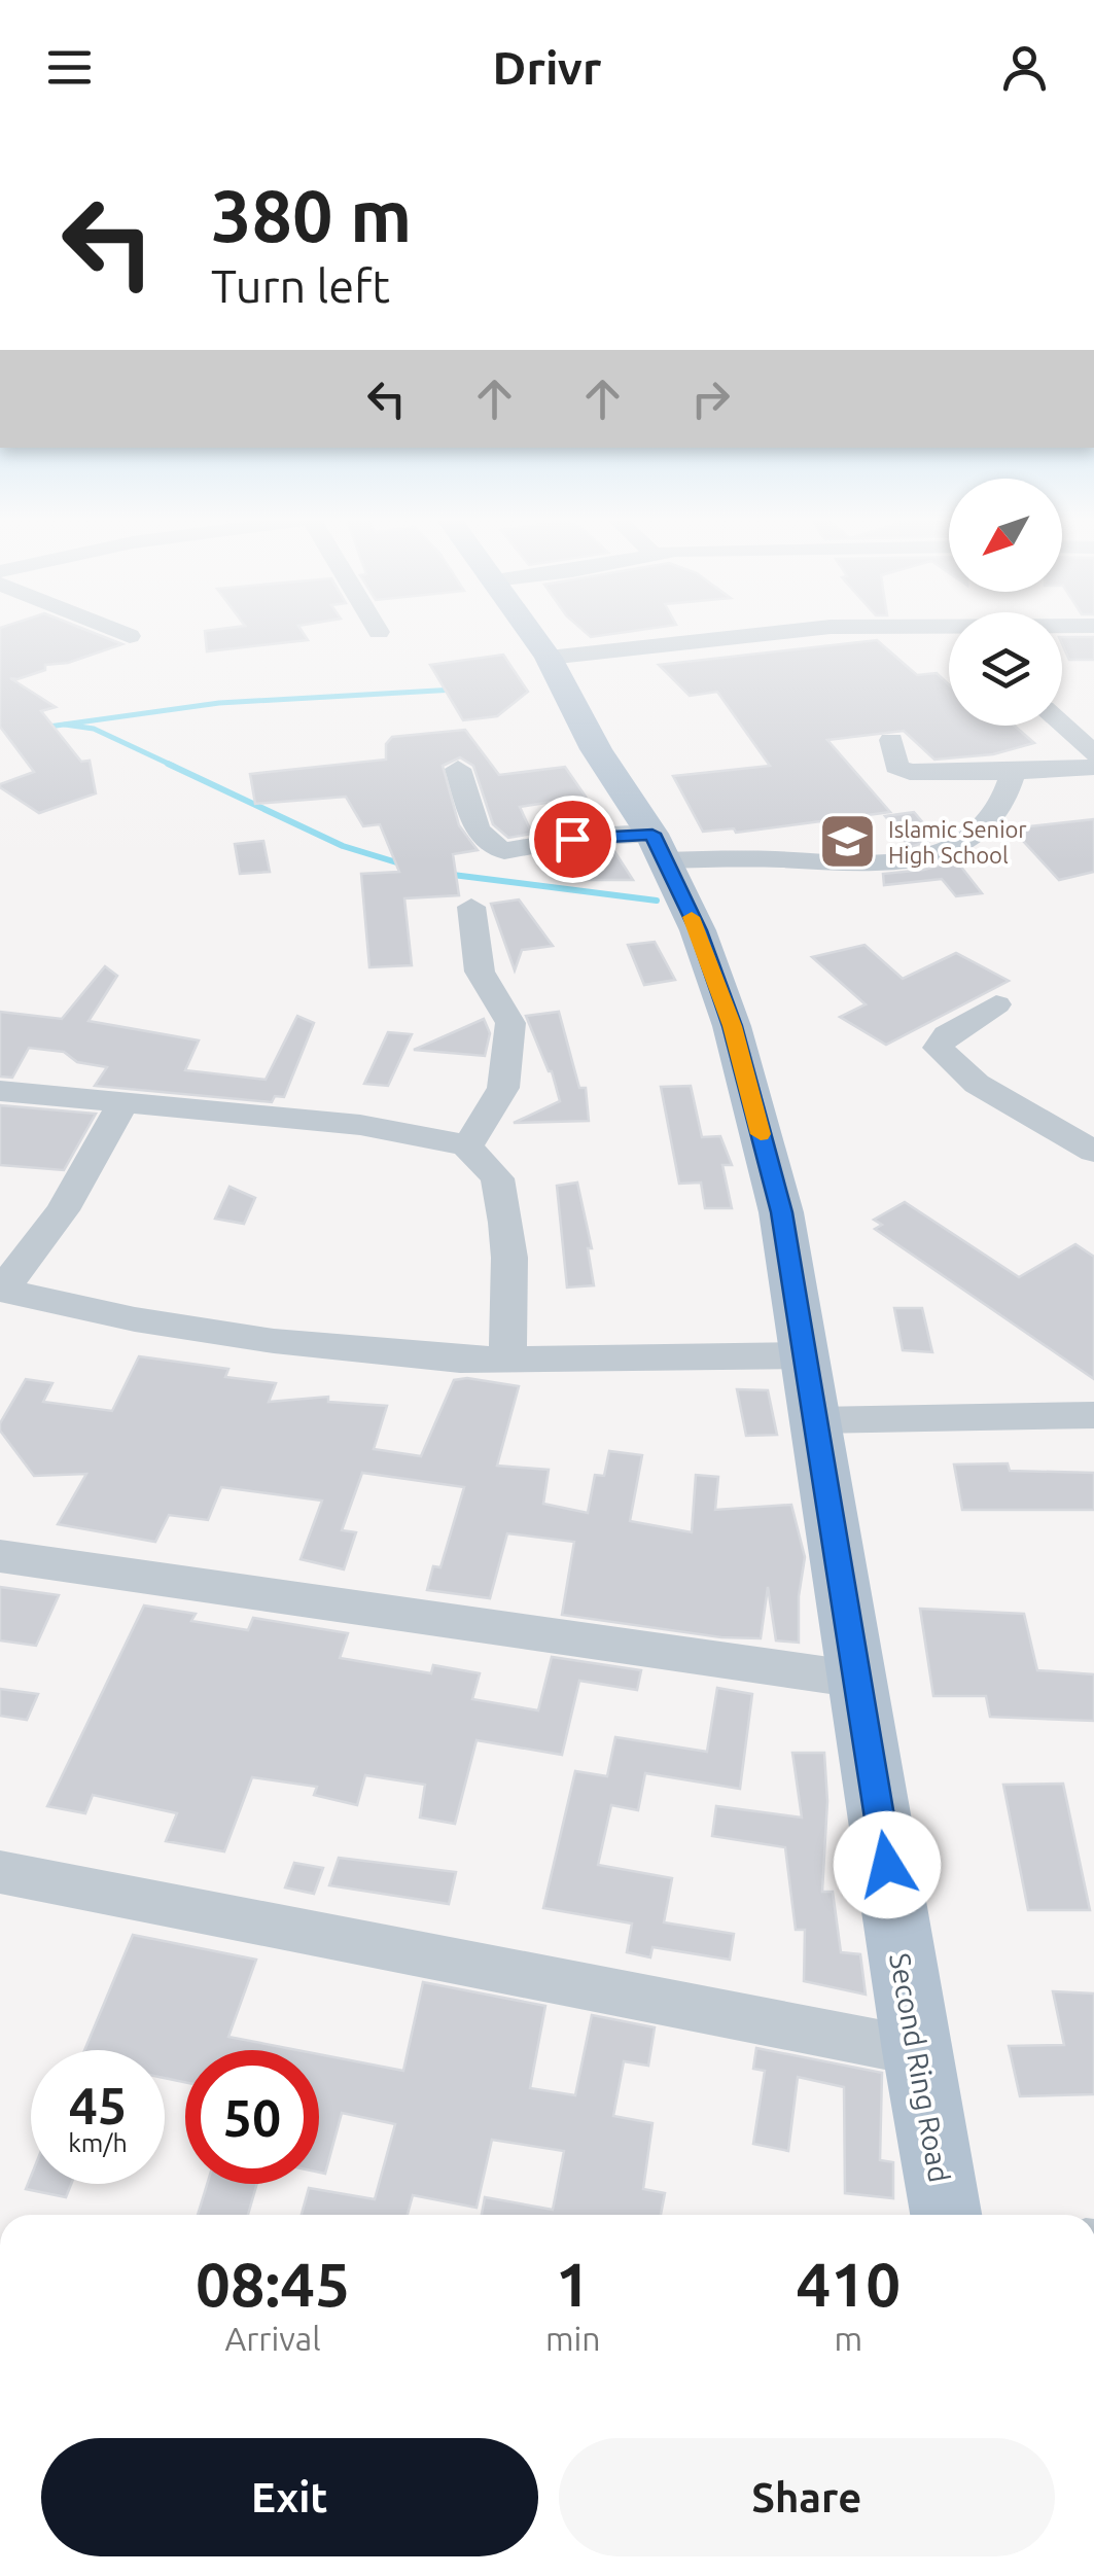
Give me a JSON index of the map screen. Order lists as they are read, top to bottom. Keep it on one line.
{"streets":{"main road":["Second Ring Road"]},"places":{"school or university":["Islamic Senior High School"]},"north":"bottom left","page":{"header":"Drivr","turn":["380 m","Turn left"],"speed":"45 km/h","limit":"50","eta":["08:45","Arrival","1","min","410","m"],"buttons":["Exit","Share"]}}
